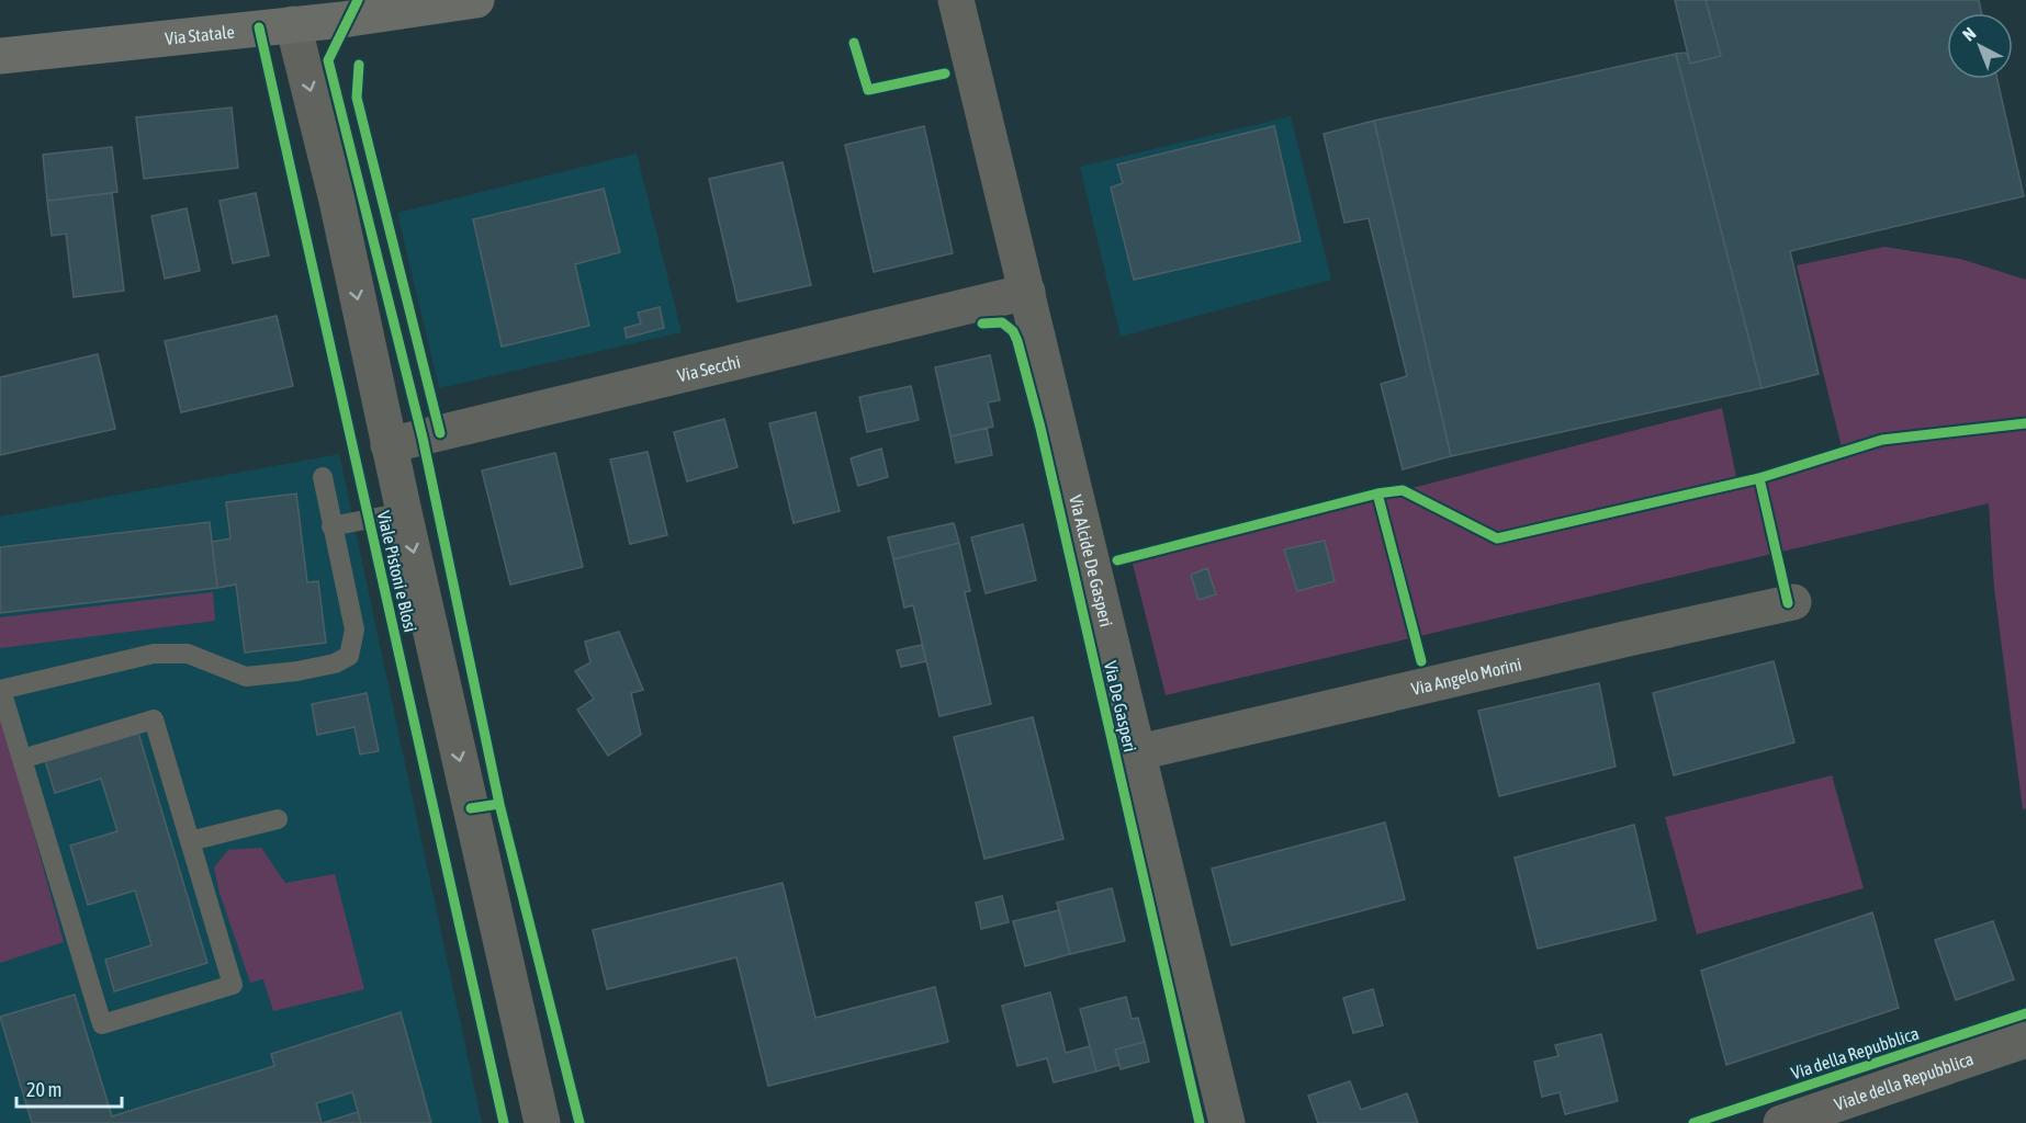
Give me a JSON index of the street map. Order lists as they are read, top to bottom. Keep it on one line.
{"streets":{"main road":["Via Statale"],"street":["Via Secchi","Via Alcide De Gasperi","Viale Pistoni e Blosi","Via Angelo Morini","Viale della Repubblica"],"cycle path":["Via De Gasperi","Via della Repubblica"]},"crossings":[["Via Statale","Viale Pistoni e Blosi"],["Via Secchi","Via Alcide De Gasperi"],["Via Secchi","Viale Pistoni e Blosi"],["Via Alcide De Gasperi","Via Angelo Morini"]],"one_way":["Viale Pistoni e Blosi"],"scale_bar":"20 m","north":"top left"}
